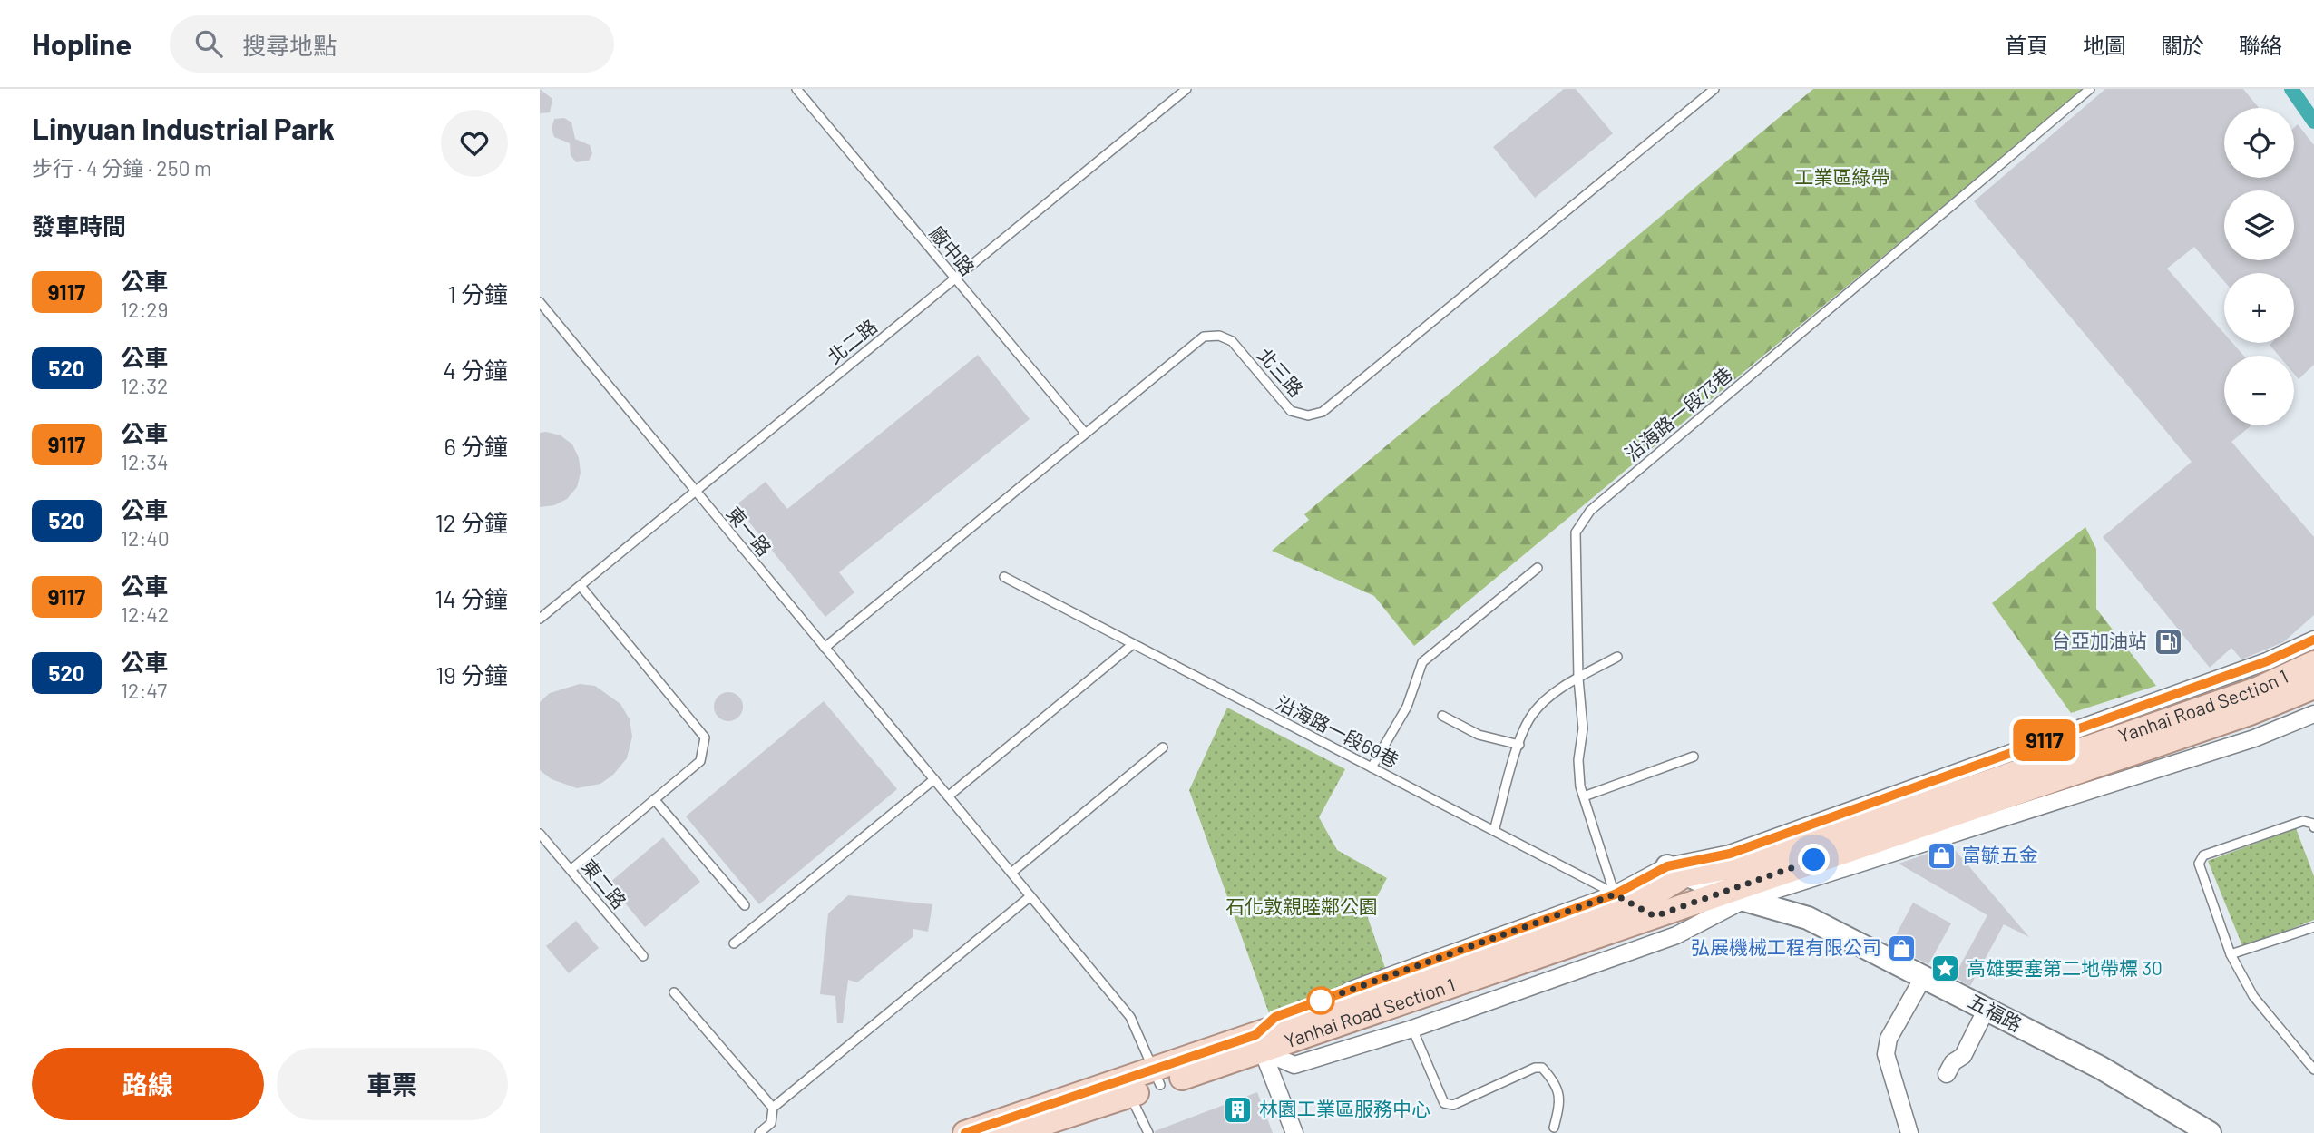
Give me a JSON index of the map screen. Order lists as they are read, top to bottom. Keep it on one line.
{"streets":{"main road":["Yanhai Road Section 1"],"street":["五福路"],"lane":["廠中路","北二路","北三路","沿海路一段73巷","東一路","沿海路一段69巷","東二路"]},"crossings":[["廠中路","北二路"],["廠中路","北三路"],["北二路","東一路"],["北三路","東一路"],["沿海路一段73巷","Yanhai Road Section 1"],["沿海路一段73巷","沿海路一段69巷"],["Yanhai Road Section 1","沿海路一段69巷"],["Yanhai Road Section 1","五福路"]],"parks":["工業區綠帶","石化敦親睦鄰公園"],"places":{"fuel station":["台亞加油站"],"shop":["富毓五金","弘展機械工程有限公司"],"place":["高雄要塞第二地帶標 30"],"building":["林園工業區服務中心"]},"lines":["bus line 9117"],"page":{"header":"Hopline","search":"搜尋地點","nav":["首頁","地圖","關於","聯絡"],"heading":[["Linyuan Industrial Park","步行 · 4 分鐘 · 250 m"],"發車時間"],"on_map":"9117","map_buttons":["+","−"],"list":[{"mark":"9117","name":"公車","note":"12:29","value":"1 分鐘"},{"mark":"520","name":"公車","note":"12:32","value":"4 分鐘"},{"mark":"9117","name":"公車","note":"12:34","value":"6 分鐘"},{"mark":"520","name":"公車","note":"12:40","value":"12 分鐘"},{"mark":"9117","name":"公車","note":"12:42","value":"14 分鐘"},{"mark":"520","name":"公車","note":"12:47","value":"19 分鐘"}],"buttons":["路線","車票"]}}
